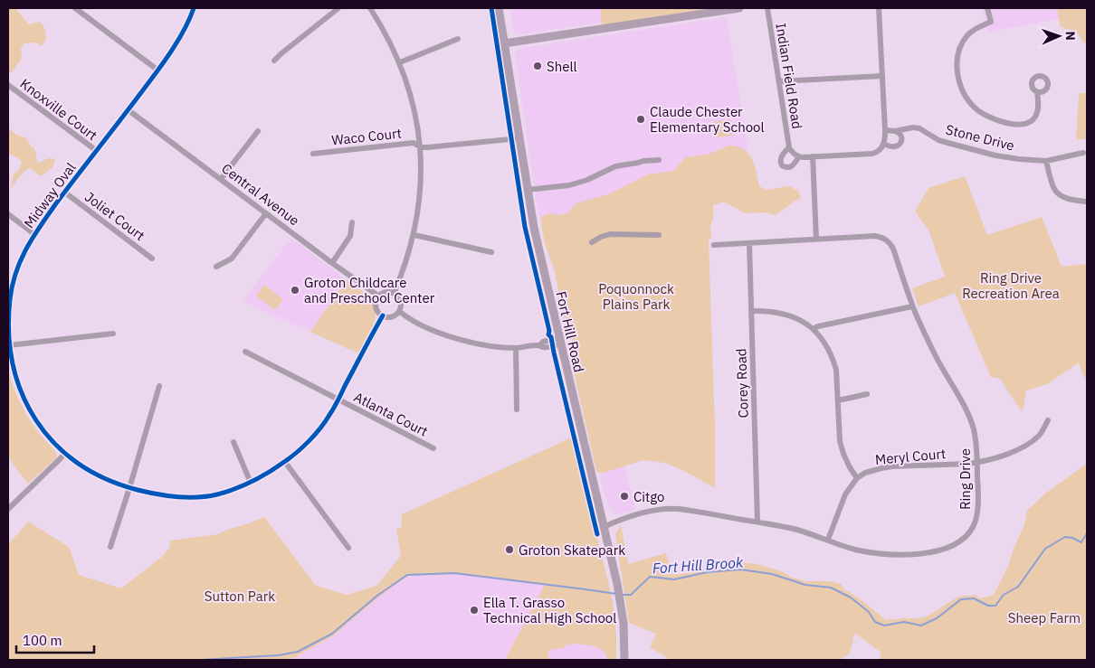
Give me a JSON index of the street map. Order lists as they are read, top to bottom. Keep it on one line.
{"streets":{"main road":["Fort Hill Road"],"street":["Indian Field Road","Knoxville Court","Waco Court","Stone Drive","Central Avenue","Midway Oval","Joliet Court","Corey Road","Atlanta Court","Meryl Court","Ring Drive"]},"crossings":[["Indian Field Road","Stone Drive"],["Knoxville Court","Midway Oval"],["Waco Court","Fort Hill Road"],["Central Avenue","Midway Oval"],["Midway Oval","Joliet Court"],["Midway Oval","Atlanta Court"],["Fort Hill Road","Ring Drive"],["Corey Road","Ring Drive"],["Meryl Court","Ring Drive"]],"water":["Fort Hill Brook"],"parks":["Ring Drive Recreation Area","Poquonnock Plains Park","Sutton Park","Sheep Farm"],"places":["Shell","Claude Chester Elementary School","Groton Childcare and Preschool Center","Citgo","Groton Skatepark","Ella T. Grasso Technical High School"],"scale_bar":"100 m","north":"right"}
